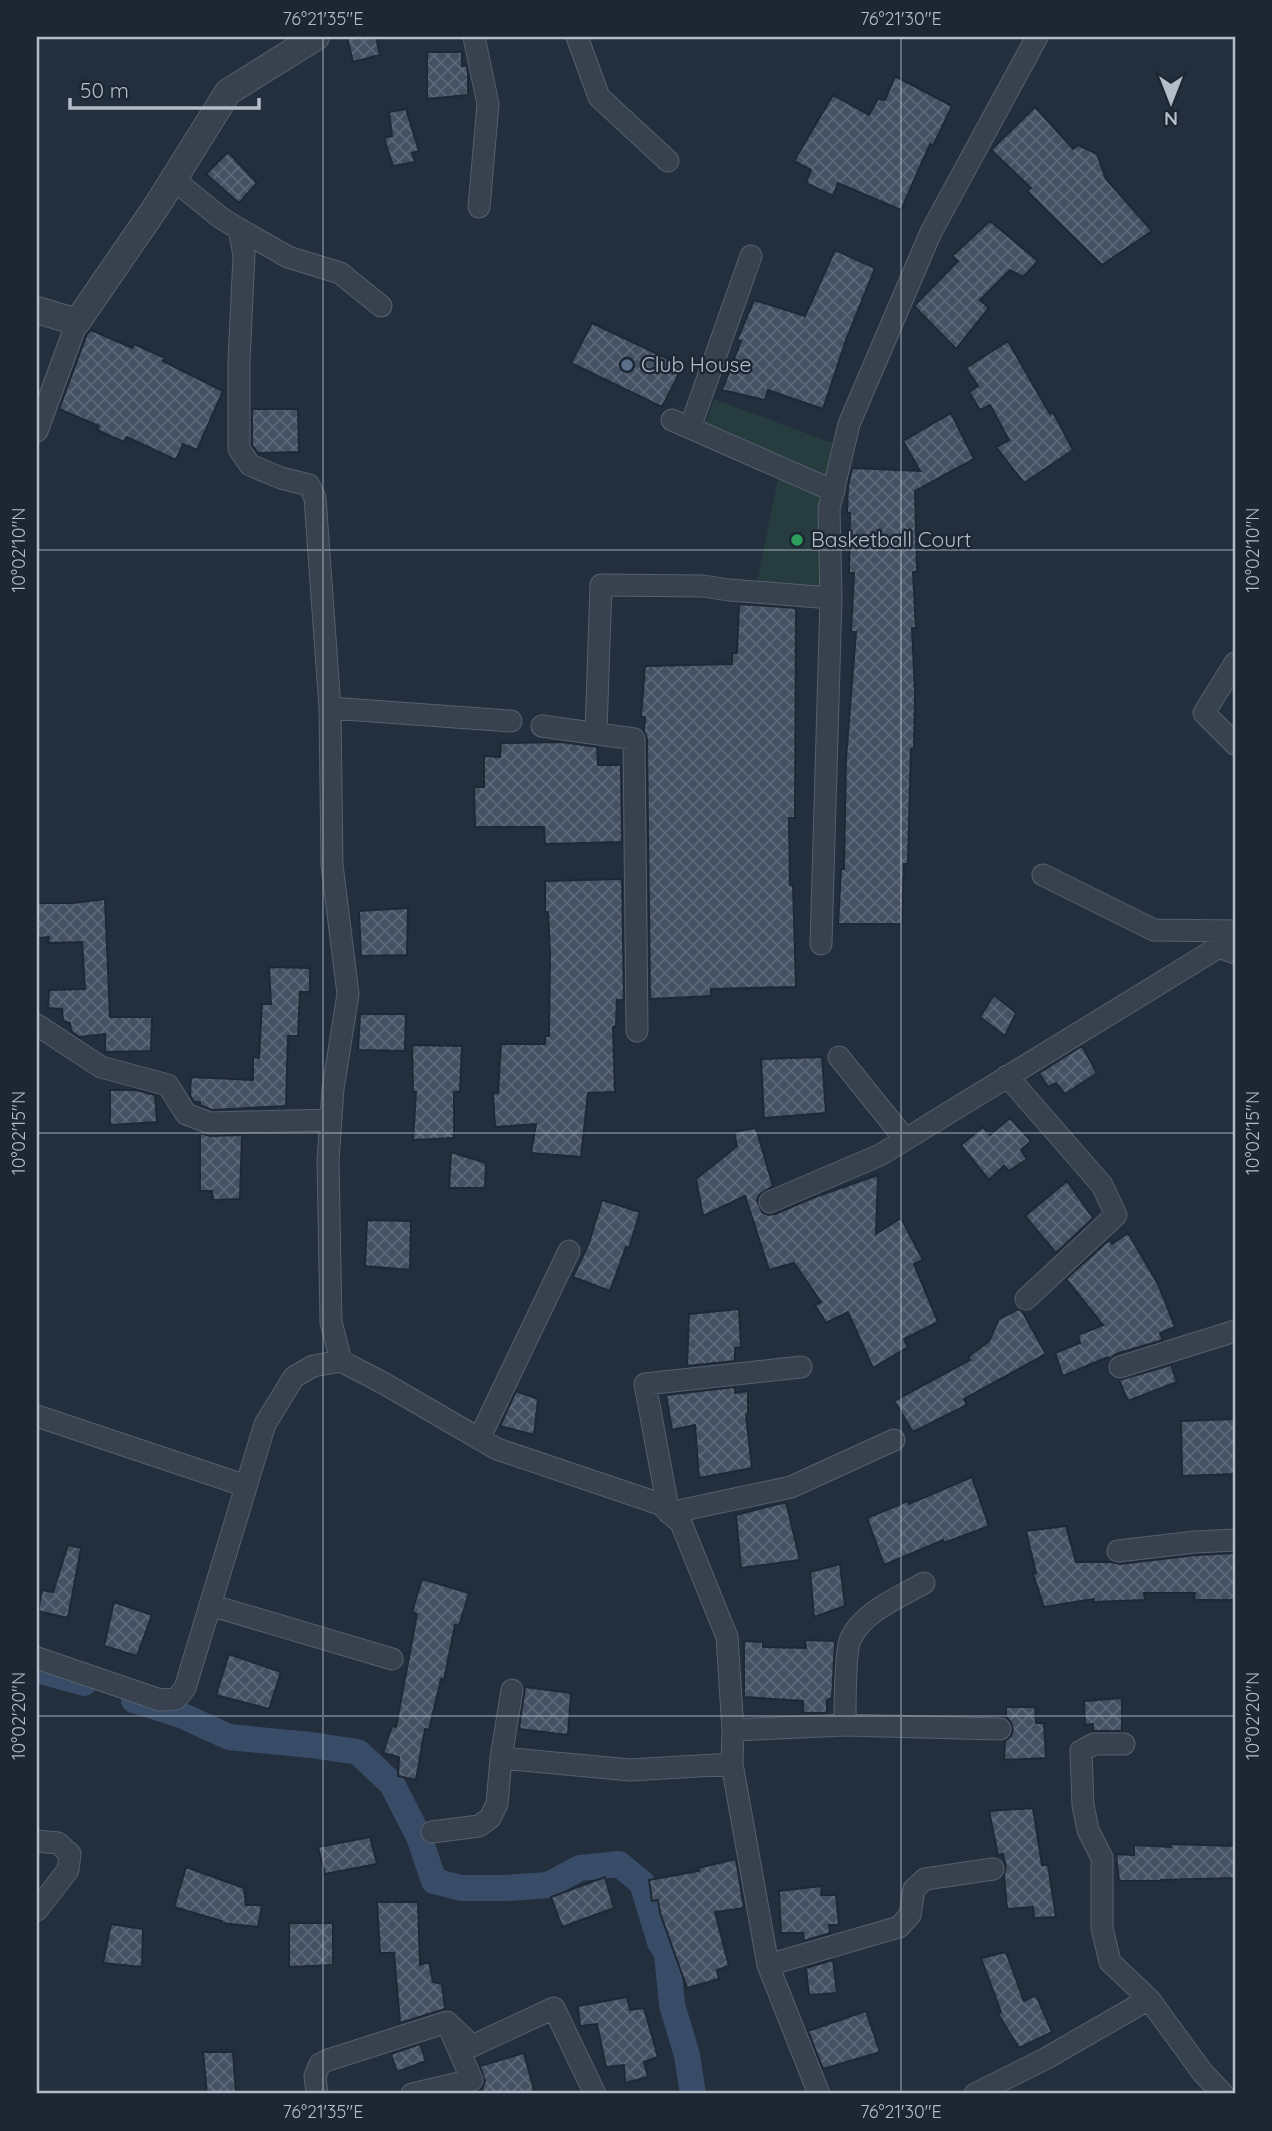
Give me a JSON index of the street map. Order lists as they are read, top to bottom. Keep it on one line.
{"places":["Club House","Basketball Court"],"scale_bar":"50 m","north":"bottom","coordinates":["76°21'35\"E","76°21'30\"E","10°02'10\"N","10°02'15\"N","10°02'20\"N"]}
